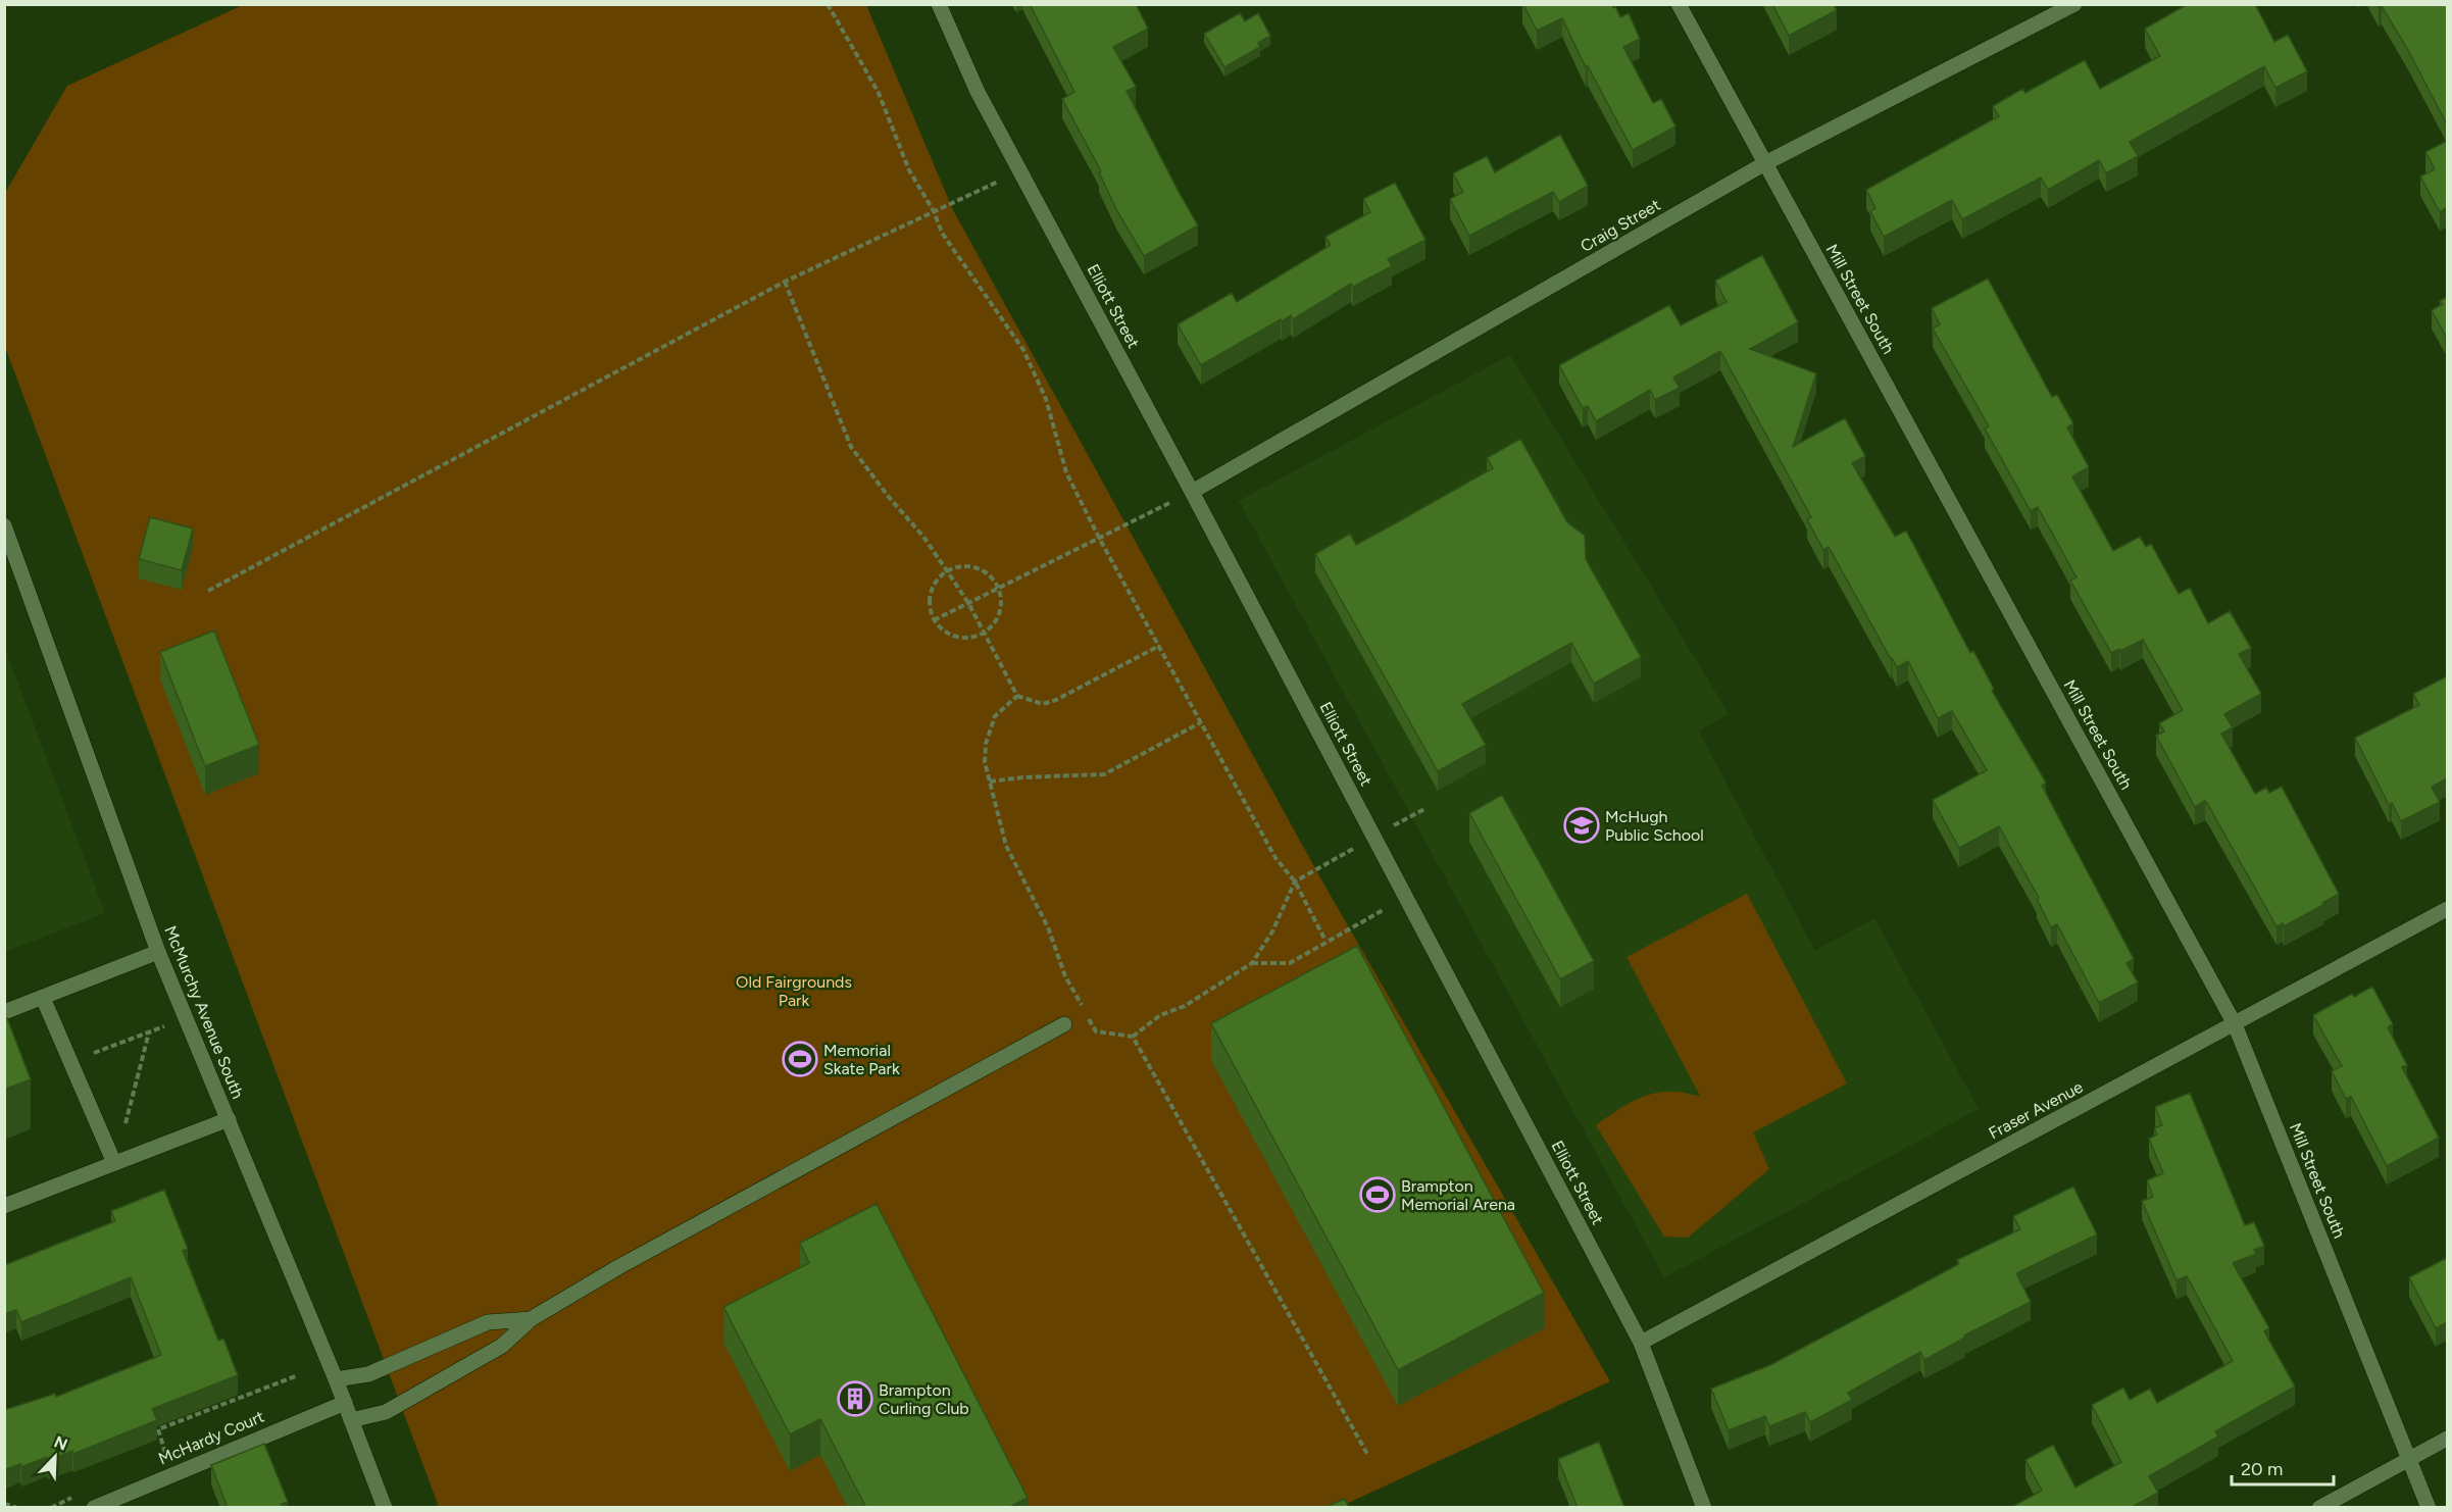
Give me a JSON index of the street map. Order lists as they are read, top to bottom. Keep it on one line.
{"streets":{"street":["Craig Street","Mill Street South","Elliott Street","McMurchy Avenue South","Fraser Avenue","McHardy Court"]},"crossings":[["Craig Street","Mill Street South"],["Craig Street","Elliott Street"],["Mill Street South","Fraser Avenue"],["Elliott Street","Fraser Avenue"],["McMurchy Avenue South","McHardy Court"]],"parks":["Old Fairgrounds Park"],"places":{"school or university":["McHugh Public School"],"sports":["Memorial Skate Park","Brampton Memorial Arena"],"building":["Brampton Curling Club"]},"scale_bar":"20 m","north":"top right"}
